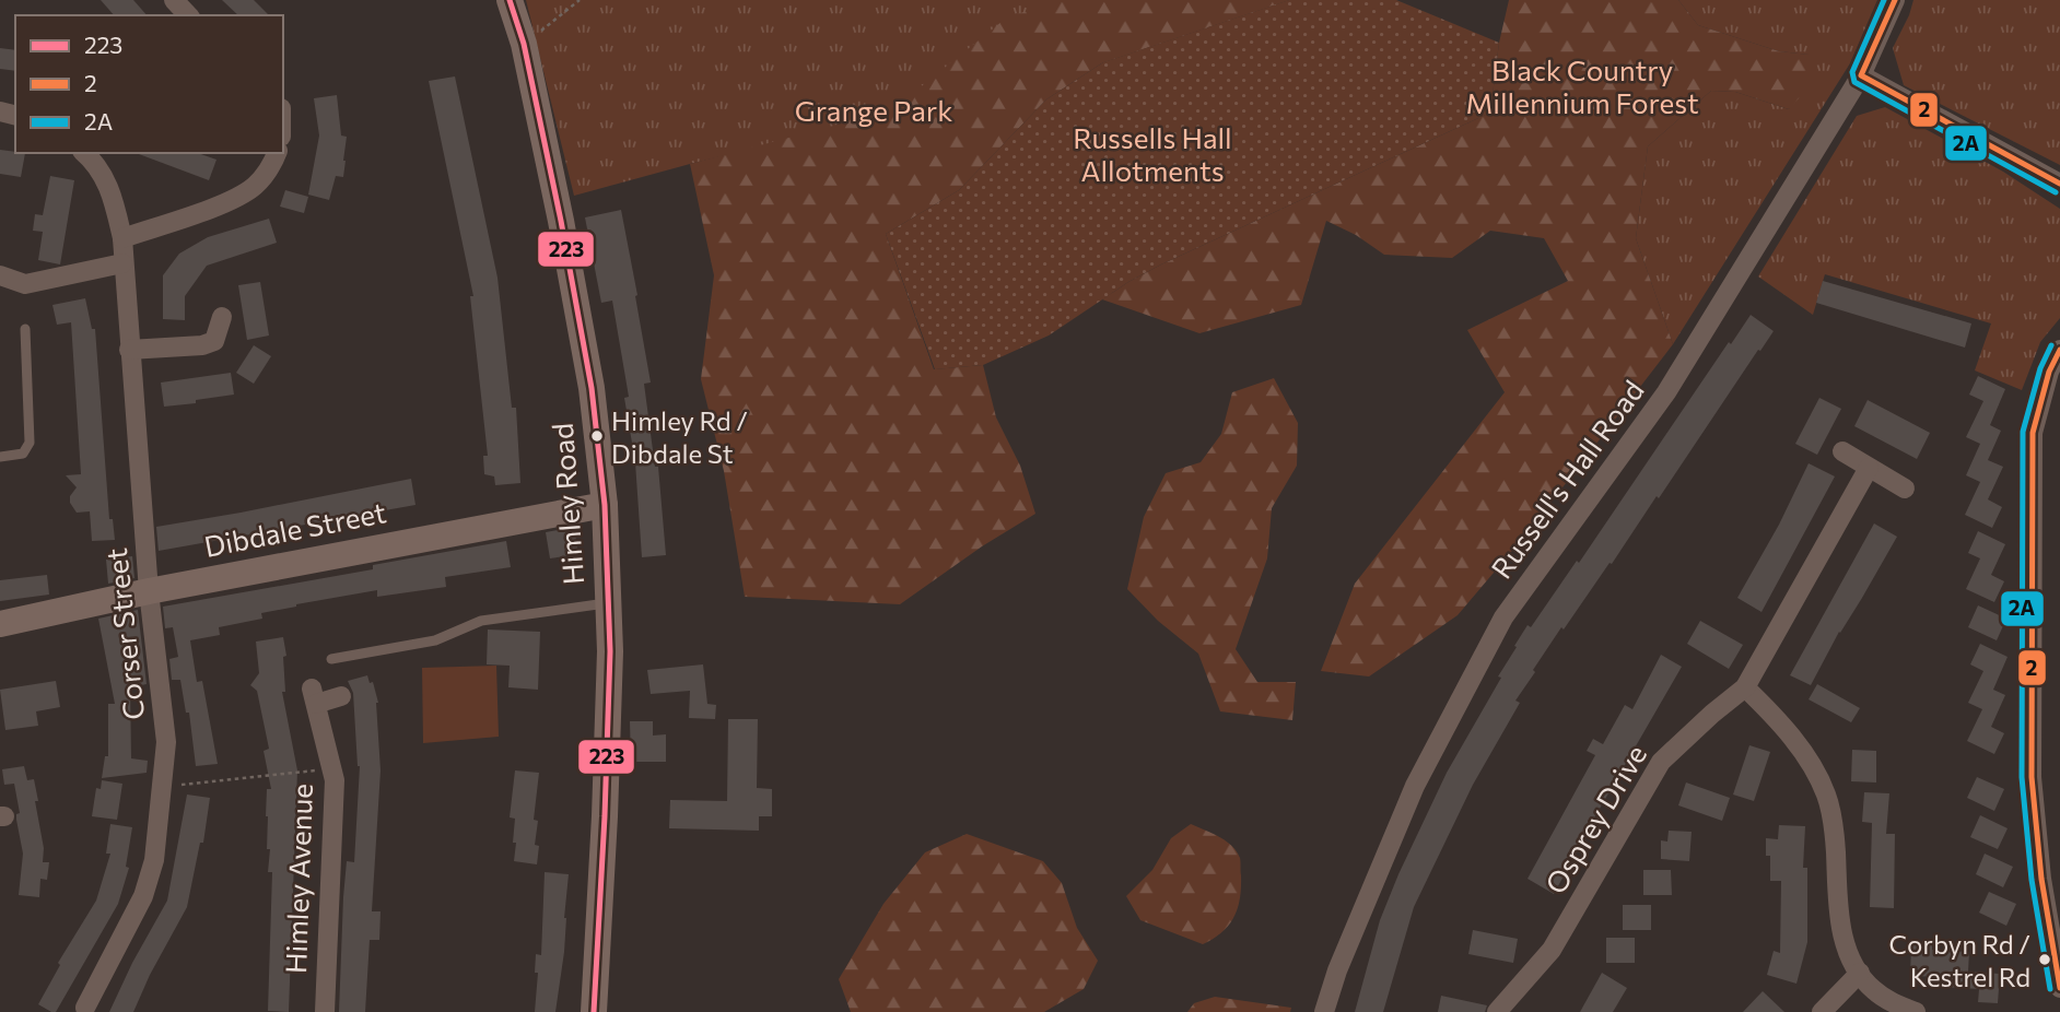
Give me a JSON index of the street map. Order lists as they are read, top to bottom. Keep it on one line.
{"streets":{"main road":["Himley Road","Dibdale Street"],"street":["Russell's Hall Road","Corser Street","Osprey Drive","Himley Avenue"]},"crossings":[["Himley Road","Dibdale Street"],["Dibdale Street","Corser Street"]],"parks":["Black Country Millennium Forest","Grange Park","Russells Hall Allotments"],"places":["Himley Rd / Dibdale St","Corbyn Rd / Kestrel Rd"],"lines":["transit line 223","transit line 2","transit line 2A"],"legend":["223","2","2A"]}
